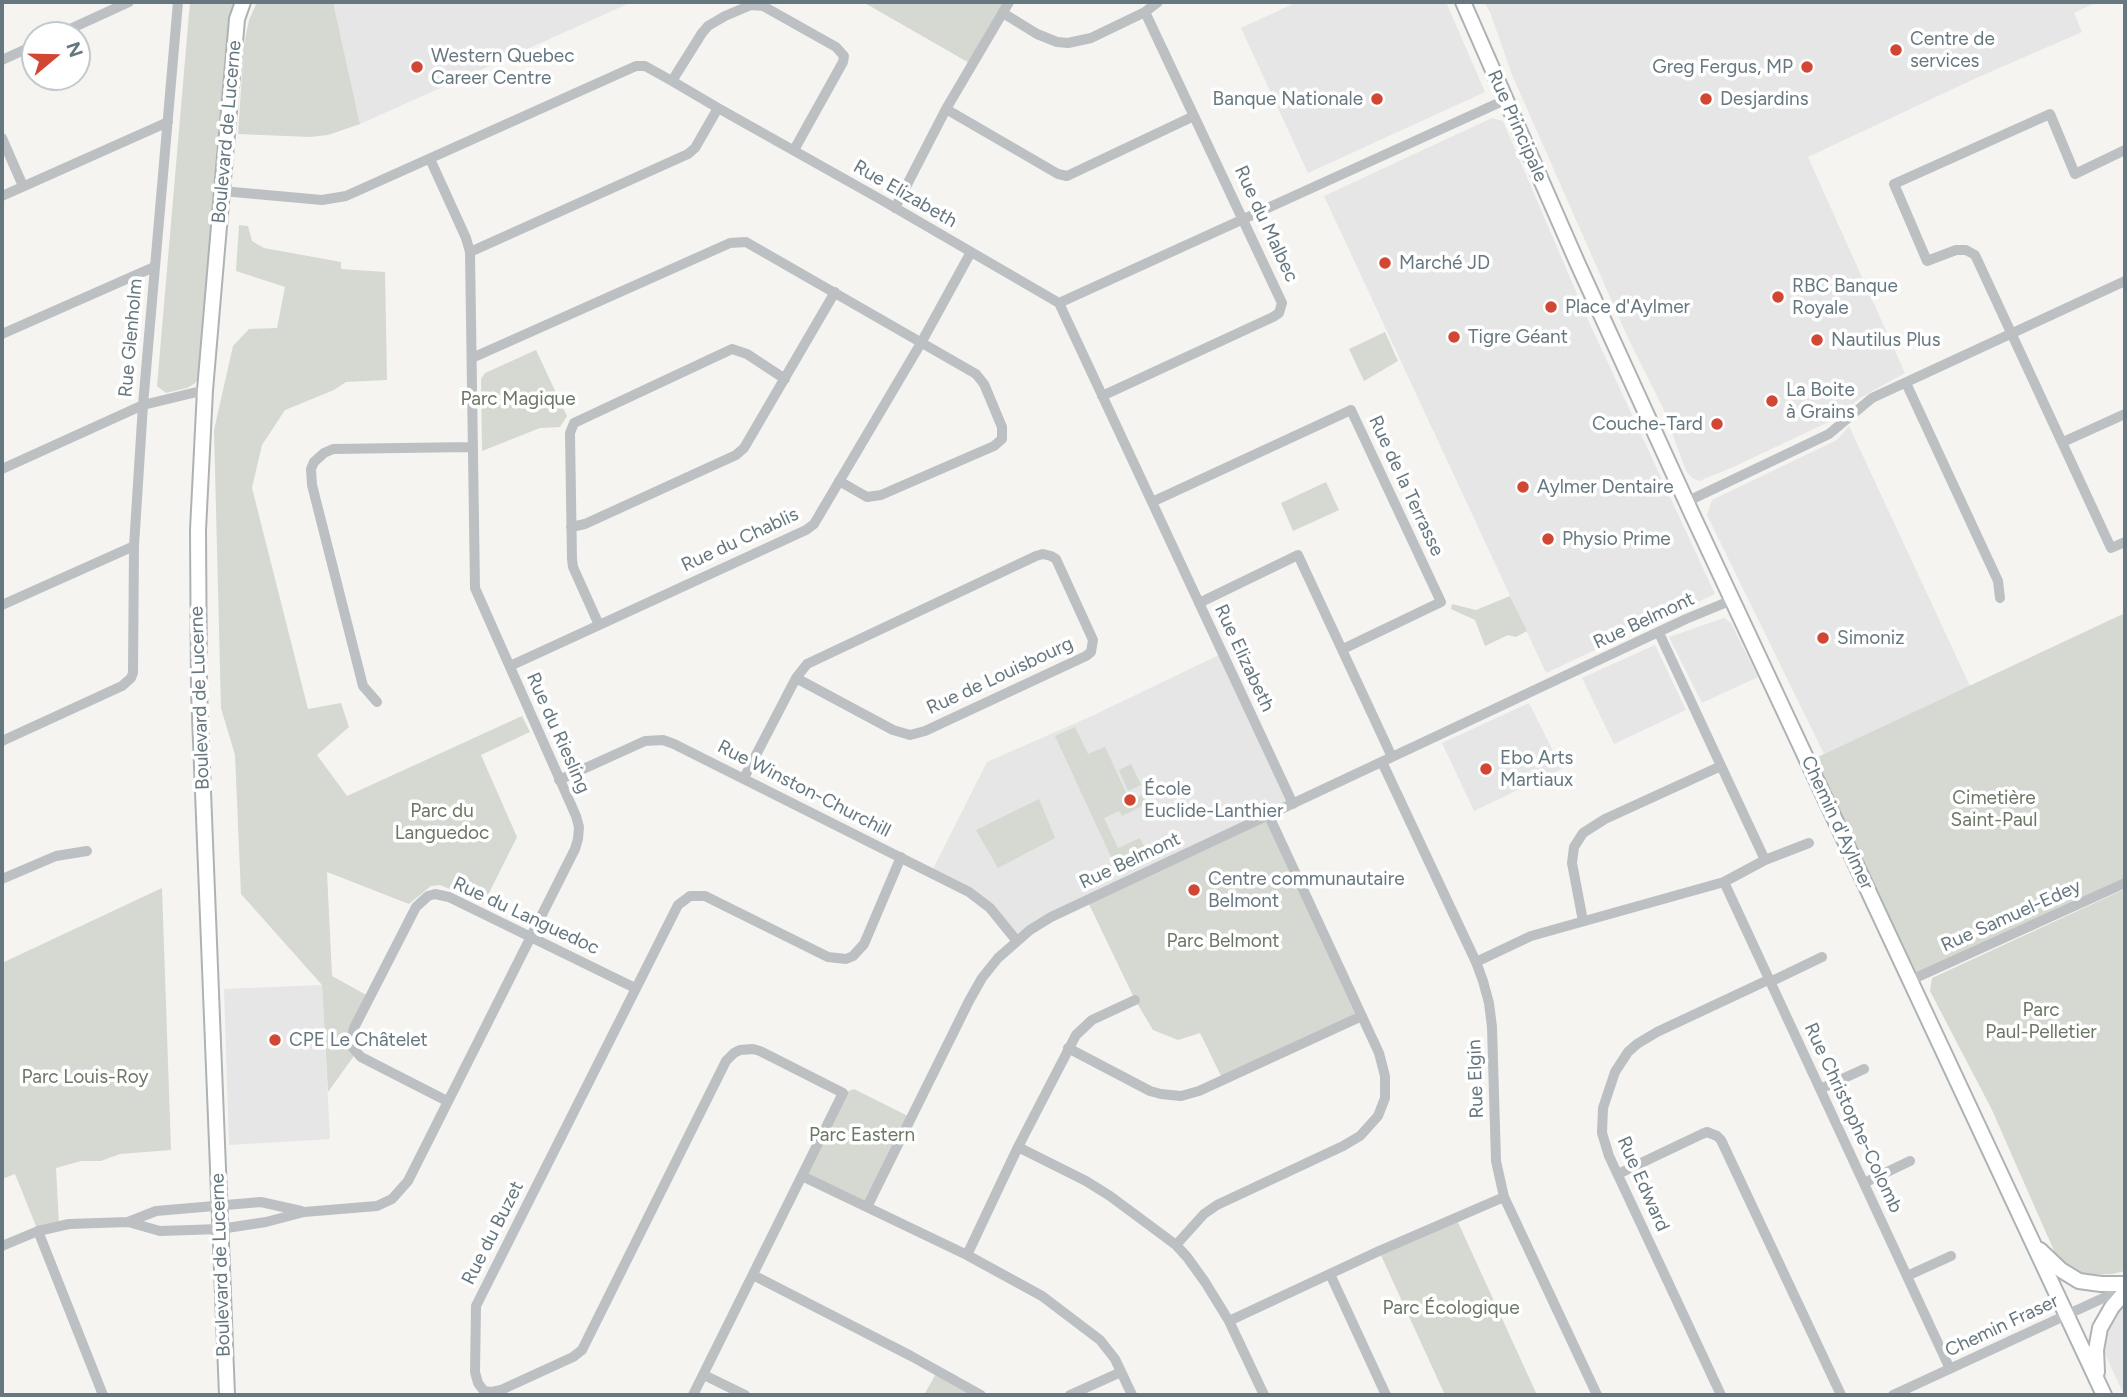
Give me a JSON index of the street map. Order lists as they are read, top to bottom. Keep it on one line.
{"streets":{"main road":["Rue Principale","Boulevard de Lucerne","Chemin d'Aylmer"],"street":["Rue Elizabeth","Rue du Malbec","Rue Glenholm","Rue de la Terrasse","Rue du Chablis","Rue Belmont","Rue de Louisbourg","Rue du Riesling","Rue Winston-Churchill","Rue du Languedoc","Rue Samuel-Edey","Rue Elgin","Rue Christophe-Colomb","Rue Edward","Rue du Buzet","Chemin Fraser"]},"crossings":[["Rue Principale","Chemin d'Aylmer"],["Boulevard de Lucerne","Rue Elizabeth"],["Boulevard de Lucerne","Rue du Riesling"],["Rue Elizabeth","Rue du Malbec"],["Rue Elizabeth","Rue de la Terrasse"],["Rue Elizabeth","Rue du Chablis"],["Rue Elizabeth","Rue Belmont"],["Rue Elizabeth","Rue du Riesling"],["Rue Elizabeth","Rue Elgin"],["Rue de la Terrasse","Rue Elgin"],["Rue du Chablis","Rue du Riesling"],["Rue Belmont","Rue Winston-Churchill"],["Rue Belmont","Chemin d'Aylmer"],["Rue Belmont","Rue Elgin"],["Rue de Louisbourg","Rue Winston-Churchill"],["Rue du Riesling","Rue Winston-Churchill"],["Rue du Riesling","Rue du Languedoc"],["Rue Winston-Churchill","Rue du Buzet"],["Chemin d'Aylmer","Rue Samuel-Edey"],["Chemin d'Aylmer","Chemin Fraser"],["Rue du Languedoc","Rue du Buzet"],["Rue Christophe-Colomb","Rue Edward"],["Rue Christophe-Colomb","Chemin Fraser"]],"parks":["Parc Magique","Cimetière Saint-Paul","Parc du Languedoc","Parc Belmont","Parc Paul-Pelletier","Parc Louis-Roy","Parc Eastern","Parc Écologique"],"places":["Centre de services","Western Quebec Career Centre","Greg Fergus, MP","Banque Nationale","Desjardins","Marché JD","RBC Banque Royale","Place d'Aylmer","Tigre Géant","Nautilus Plus","La Boite à Grains","Couche-Tard","Aylmer Dentaire","Physio Prime","Simoniz","Ebo Arts Martiaux","École Euclide-Lanthier","Centre communautaire Belmont","CPE Le Châtelet"],"north":"right"}
